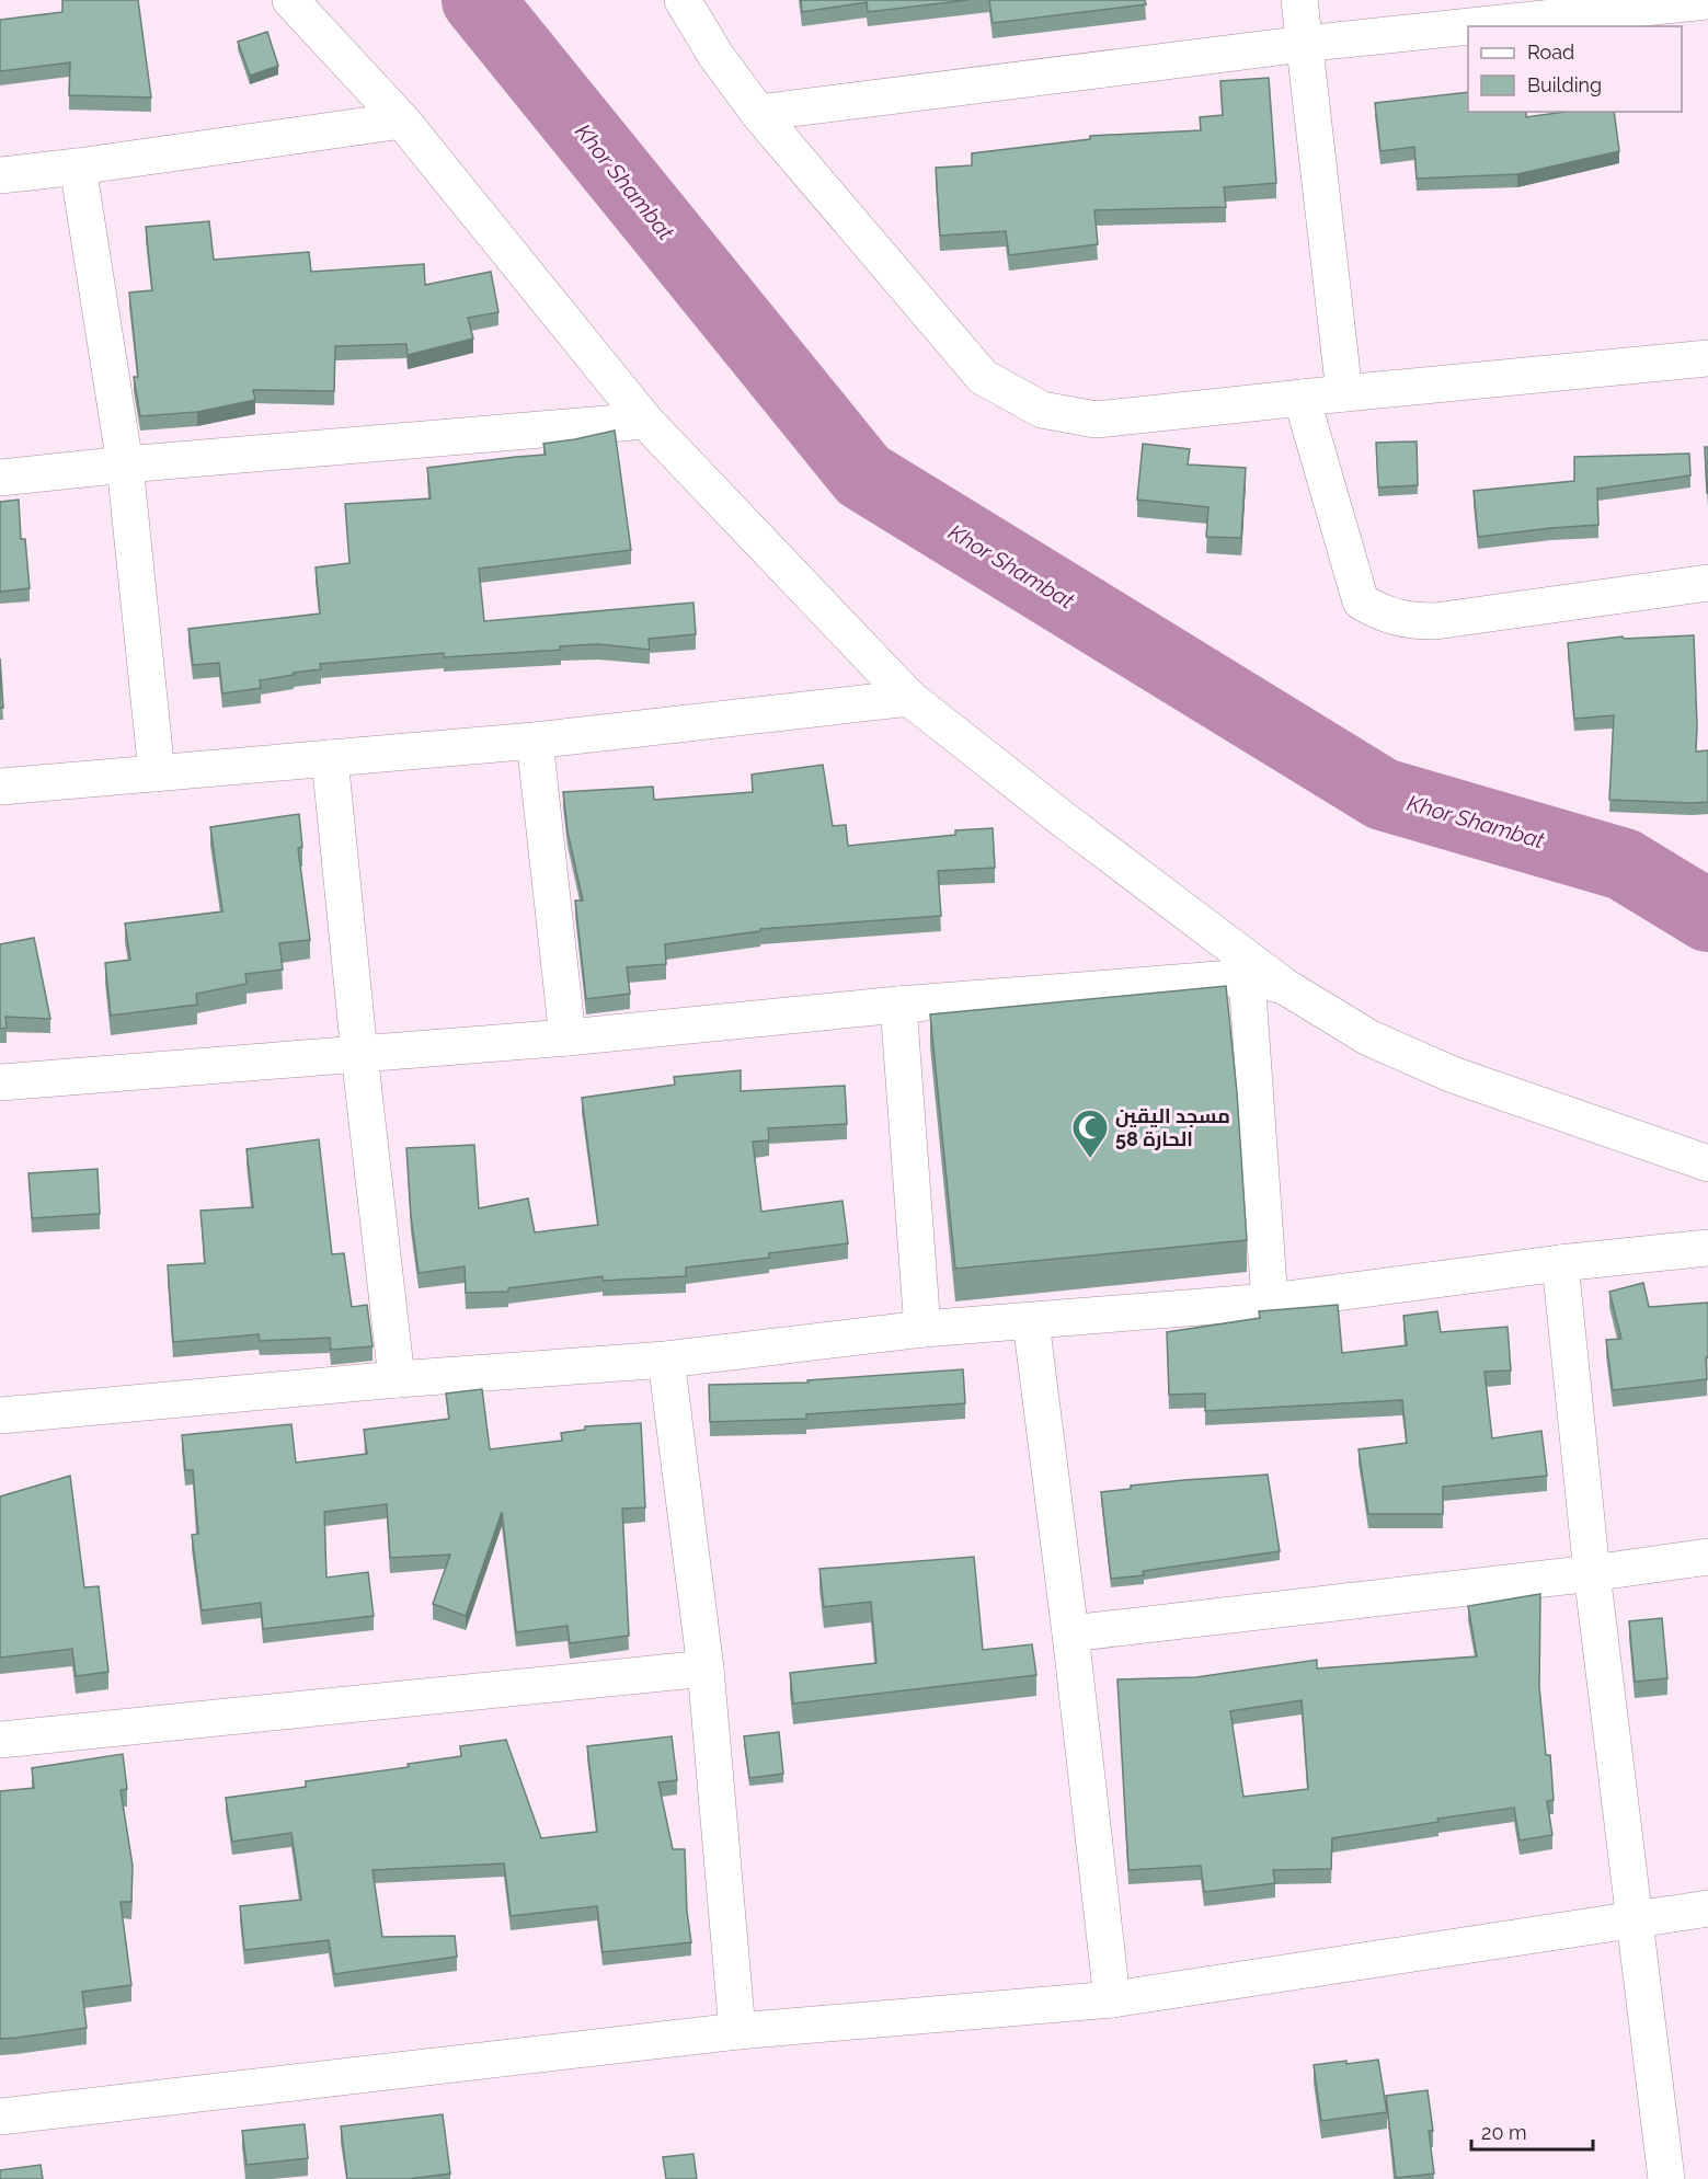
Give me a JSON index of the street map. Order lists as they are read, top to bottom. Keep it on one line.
{"water":["Khor Shambat"],"places":{"mosque":["مسجد اليقين الحارة 58"]},"legend":["Road","Building"],"scale_bar":"20 m"}
